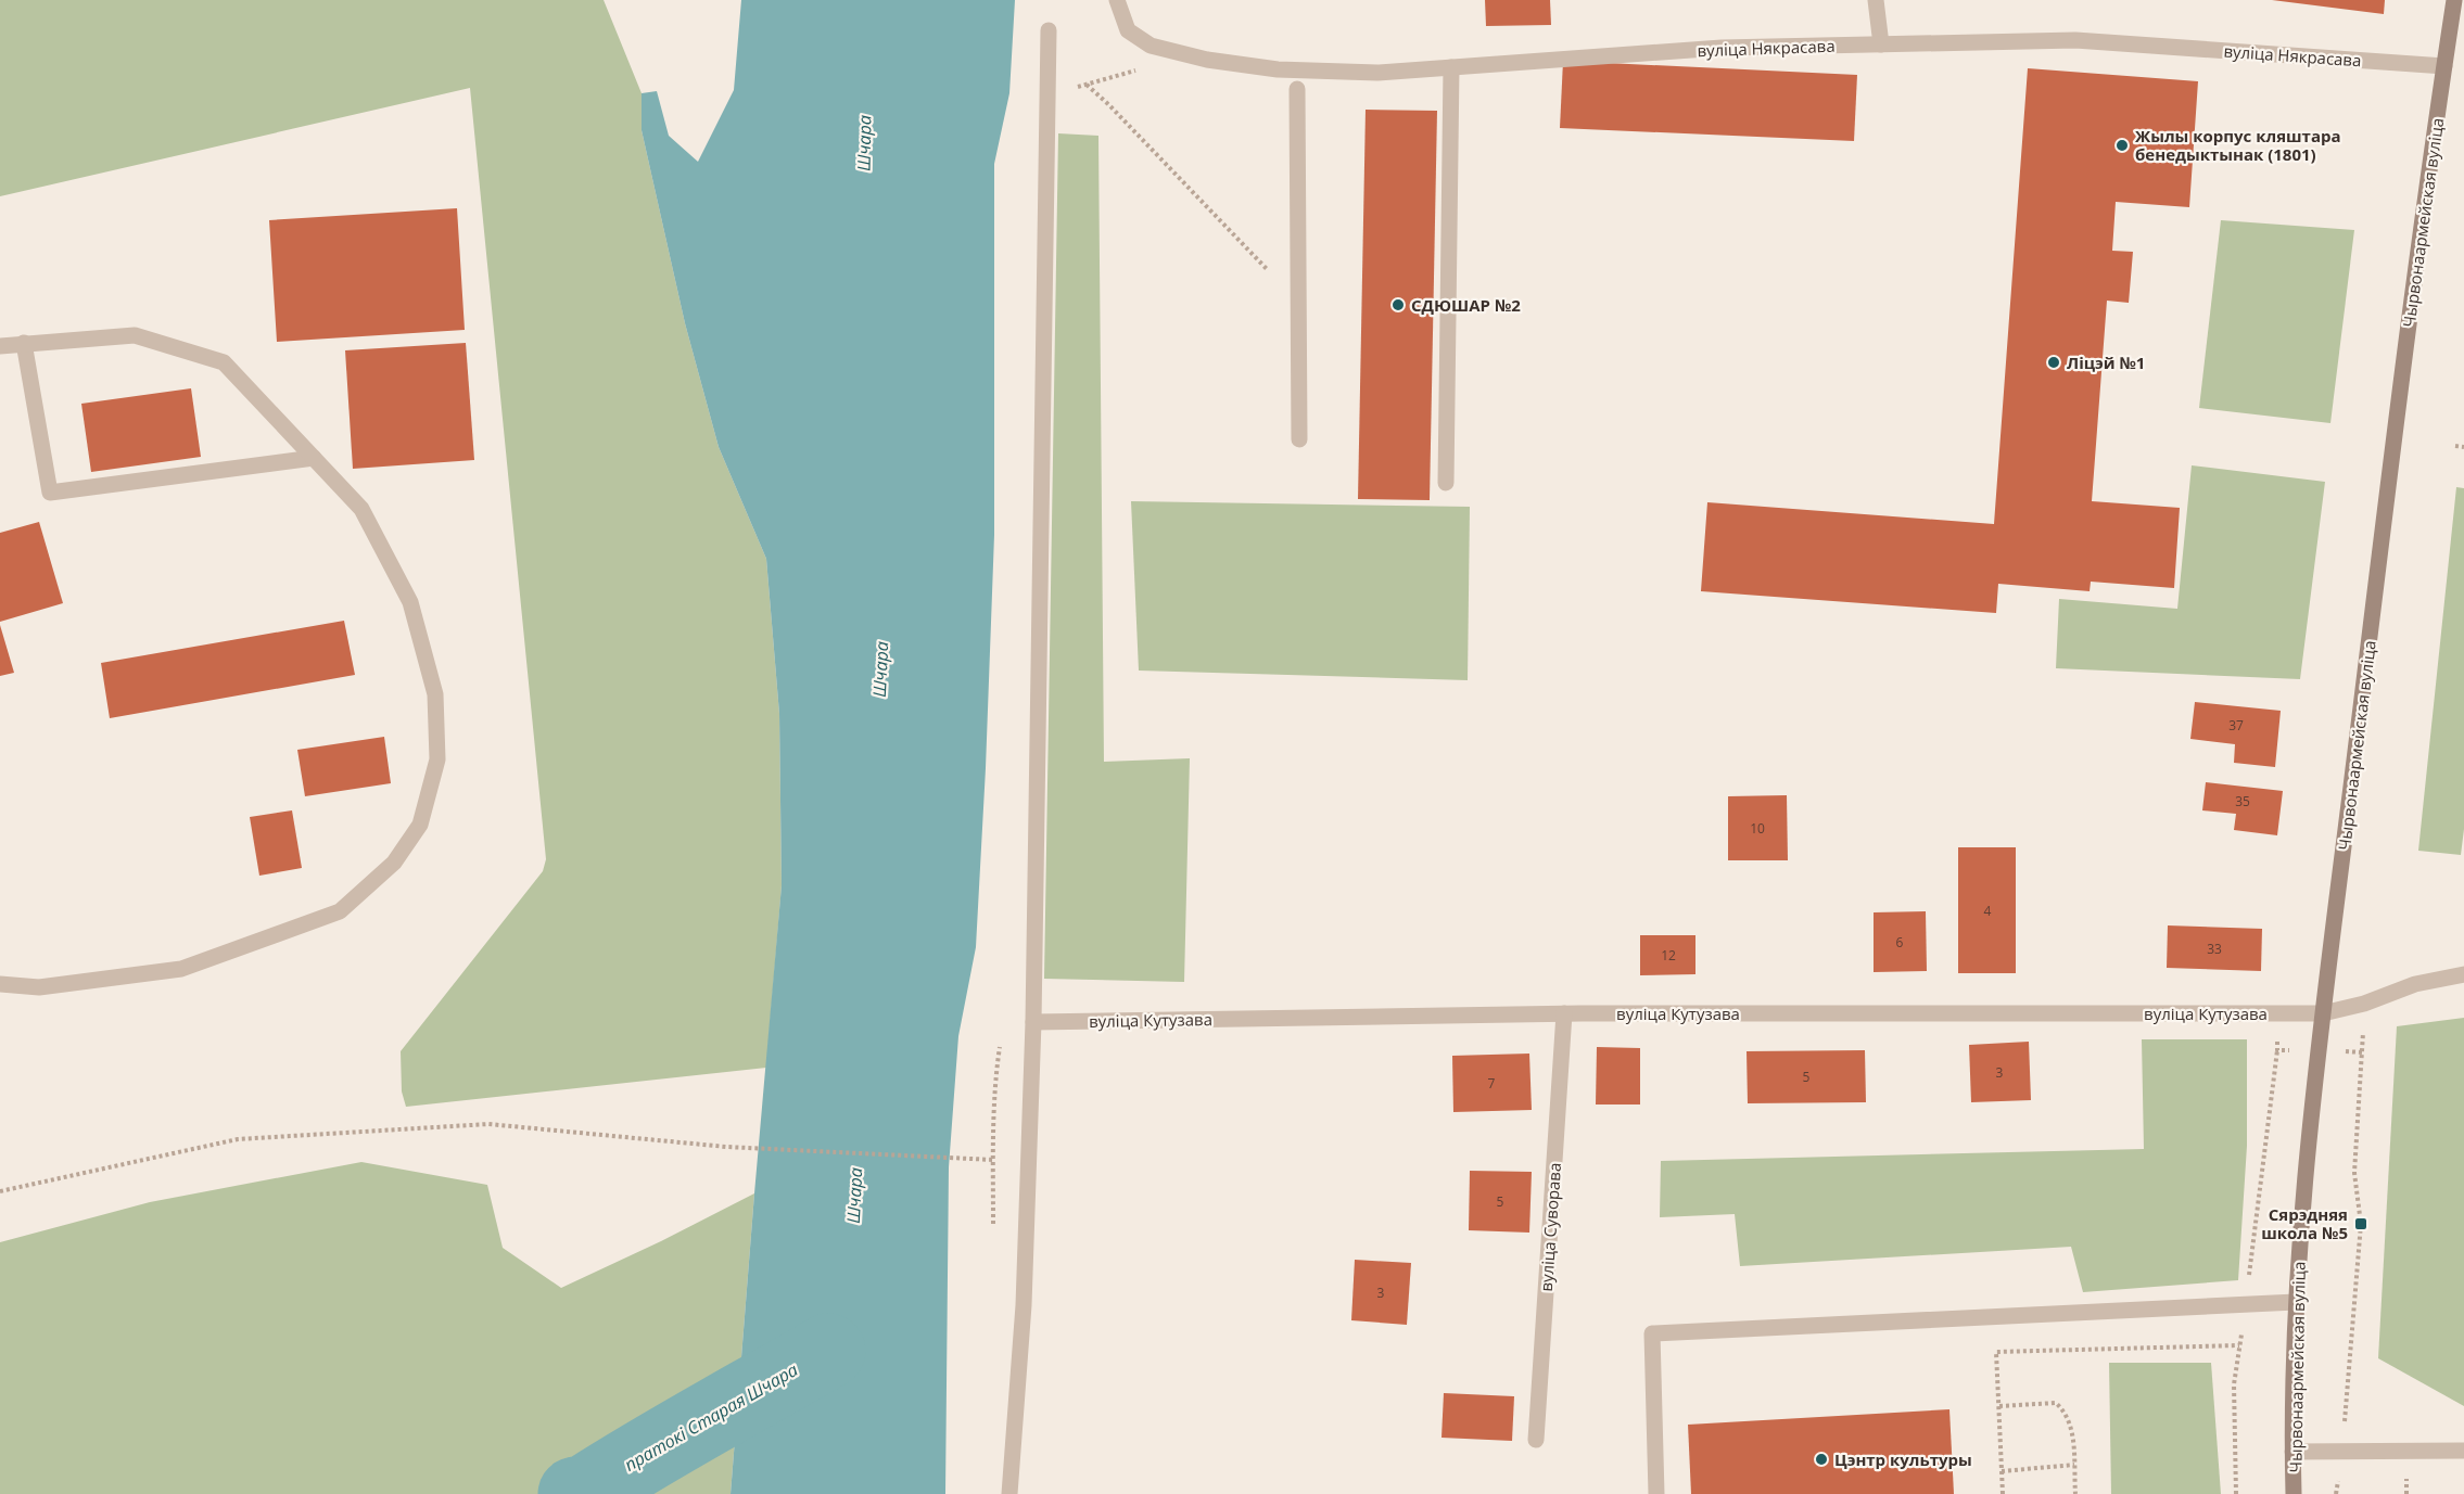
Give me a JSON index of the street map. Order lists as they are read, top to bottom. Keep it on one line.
{"streets":{"main road":["Чырвонаармейская вуліца"],"street":["вуліца Някрасава","вуліца Кутузава","вуліца Суворава"]},"crossings":[["вуліца Някрасава","Чырвонаармейская вуліца"],["Чырвонаармейская вуліца","вуліца Кутузава"],["вуліца Кутузава","вуліца Суворава"]],"water":["Шчара","пратокі Старая Шчара"],"places":{"other":["Жылы корпус кляштара бенедыктынак (1801)","СДЮШАР №2","Ліцэй №1","Цэнтр культуры"],"transit":["Сярэдняя школа №5"]},"house_numbers":["37","35","10","4","6","33","12","3","5","7","5","3"]}
